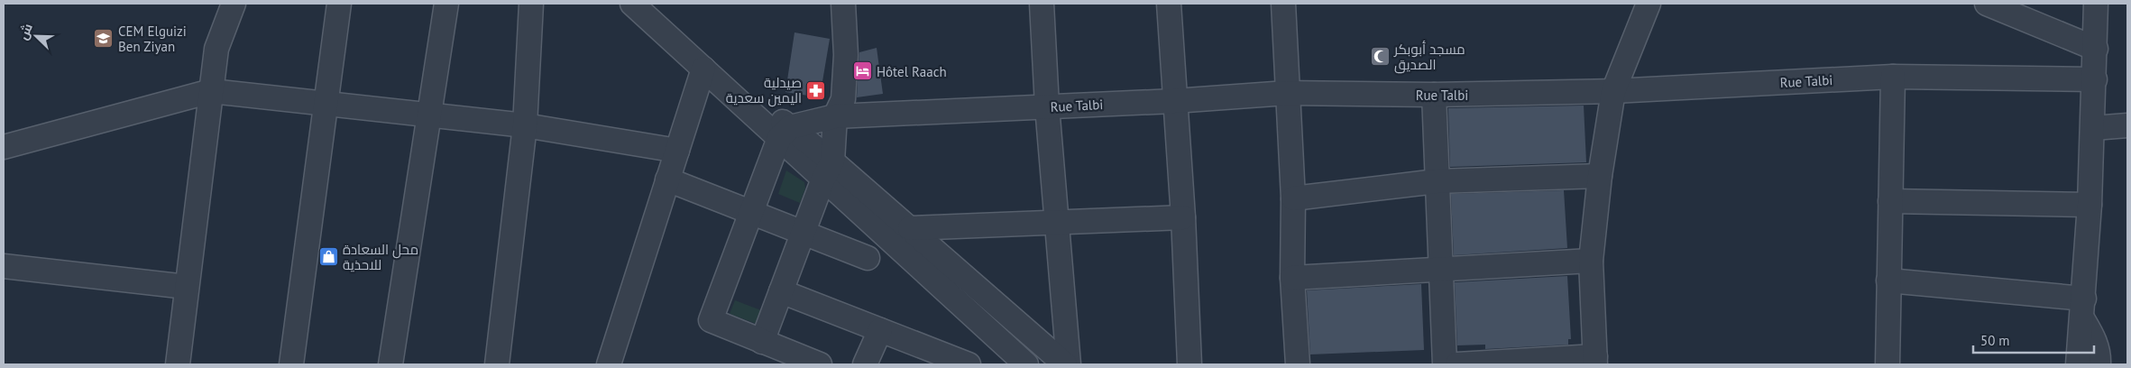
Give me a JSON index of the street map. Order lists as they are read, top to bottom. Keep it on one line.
{"streets":{"street":["Rue Talbi"]},"places":{"school or university":["CEM Elguizi Ben Ziyan"],"mosque":["مسجد أبوبكر الصديق"],"hotel":["Hôtel Raach"],"pharmacy":["صيدلية اليمين سعدية"],"shop":["محل السعادة للاحذية"]},"scale_bar":"50 m","north":"top left"}
